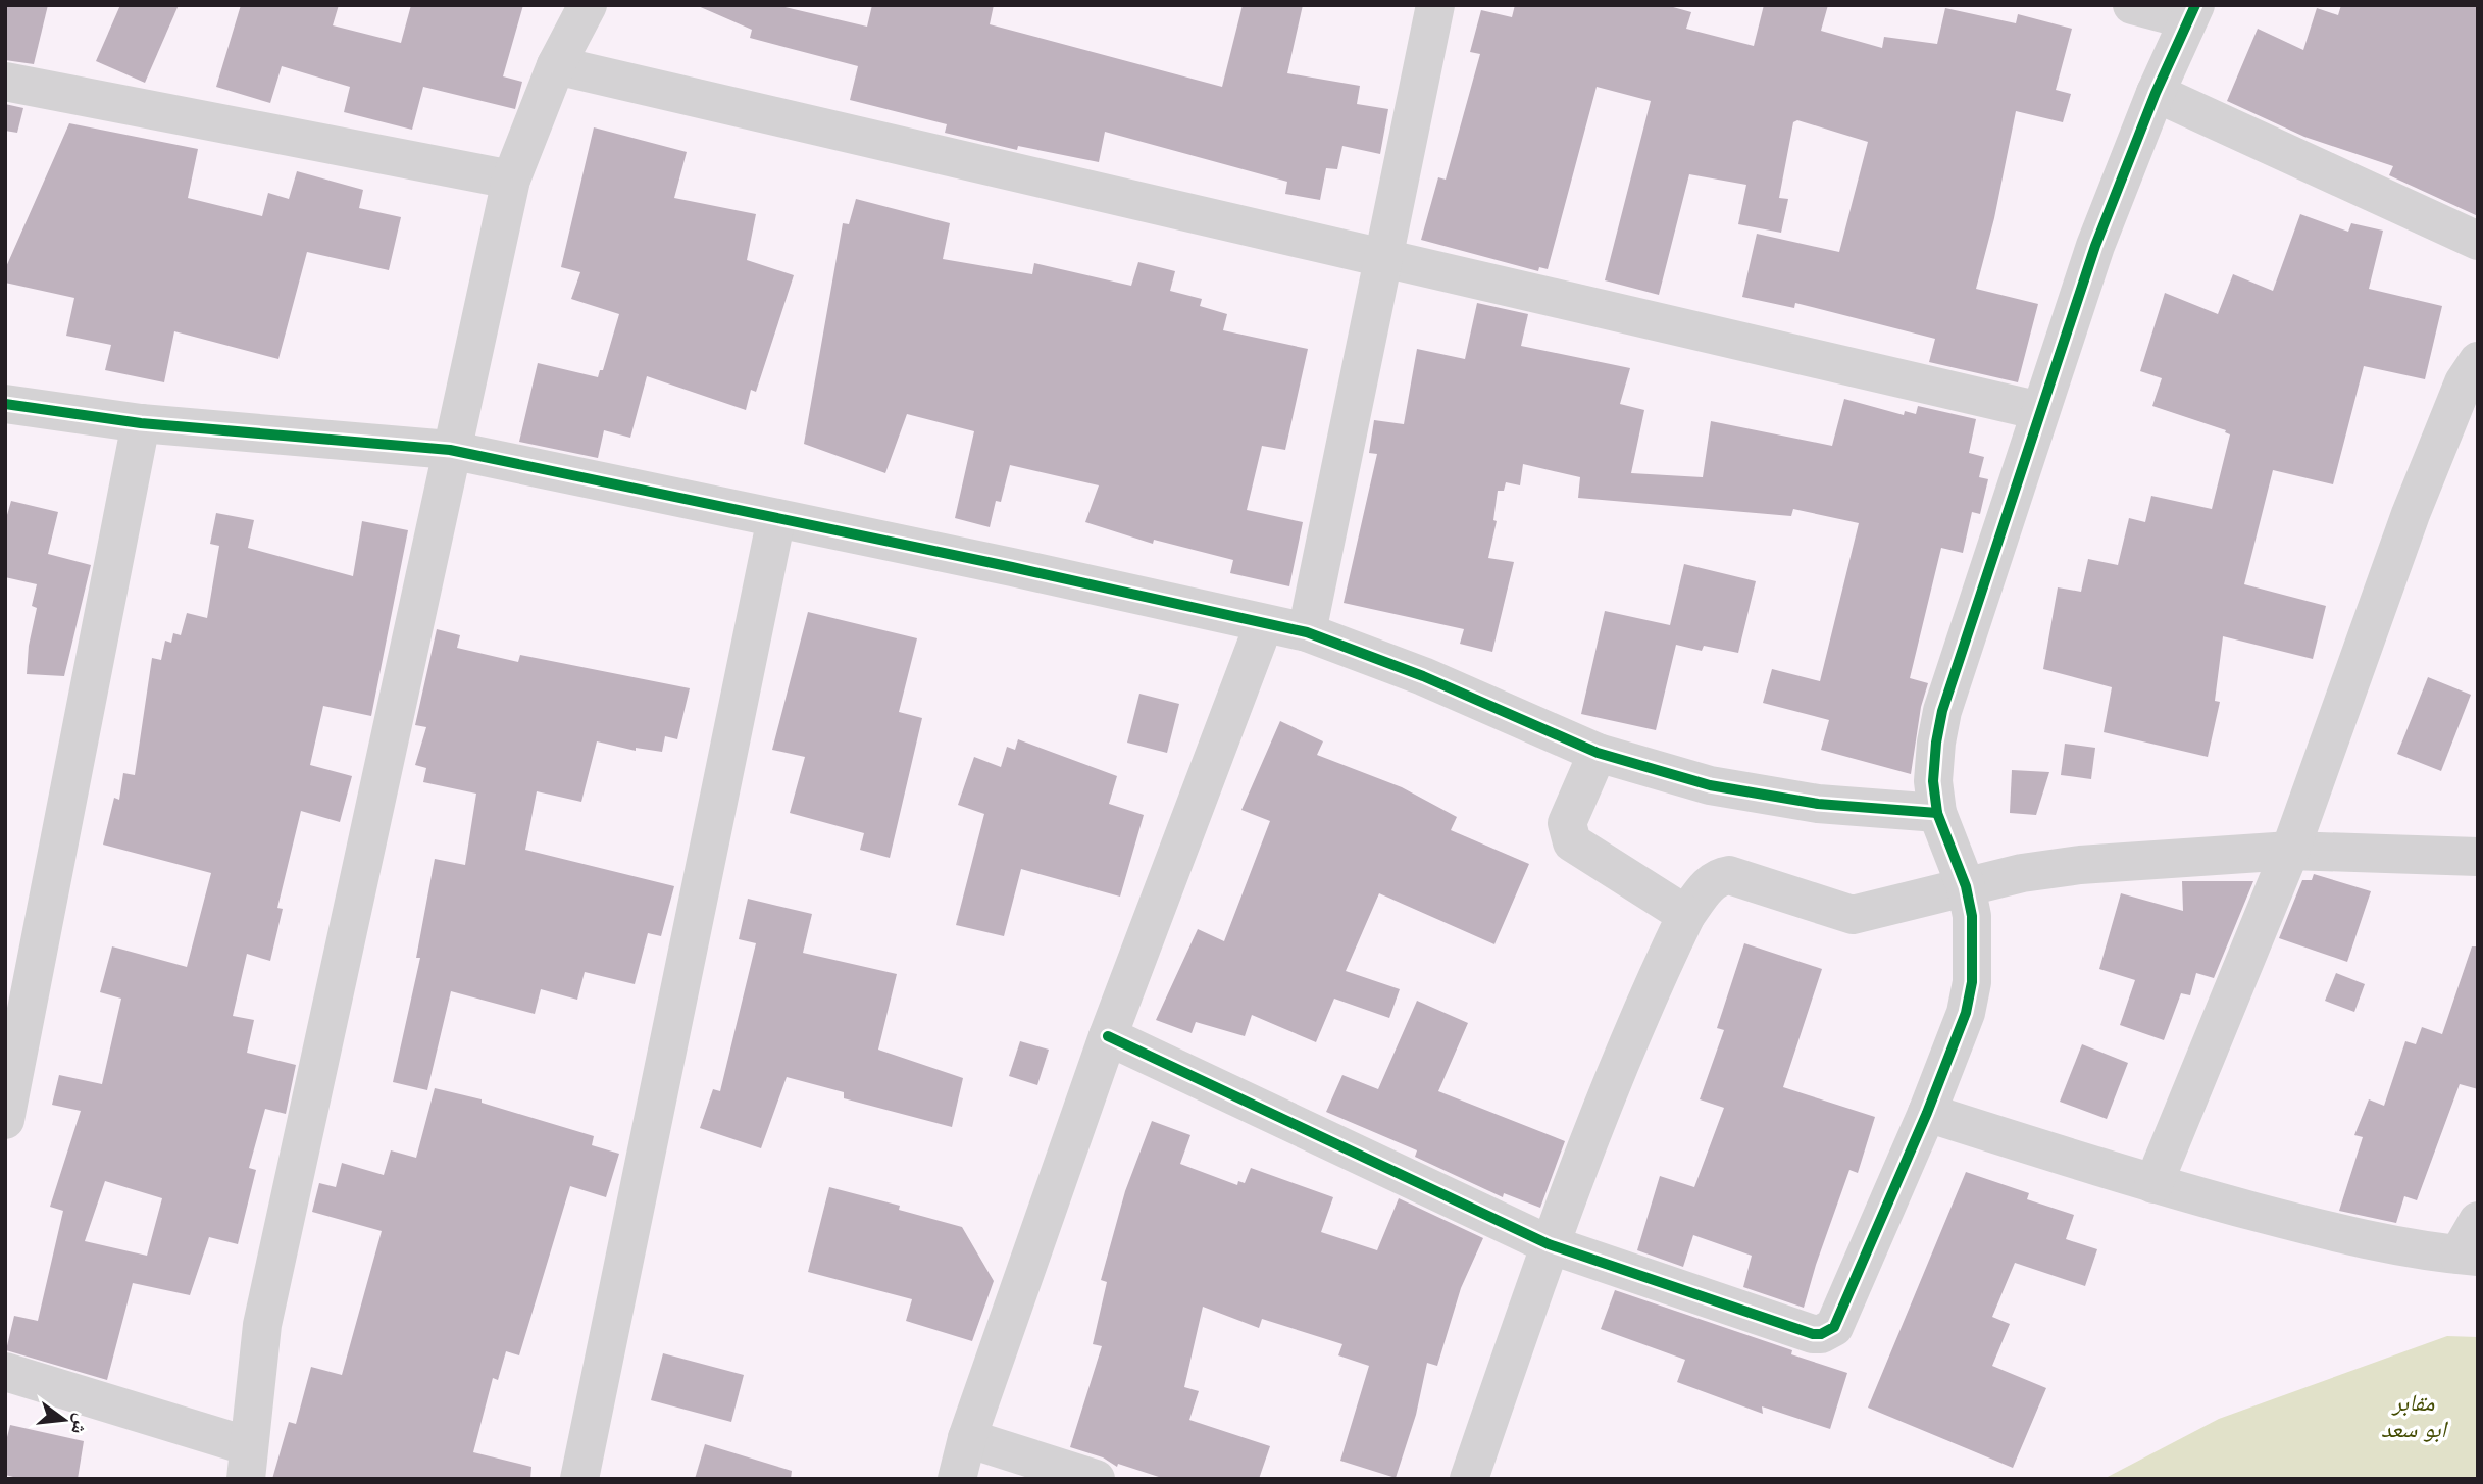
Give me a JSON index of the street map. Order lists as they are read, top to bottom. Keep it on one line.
{"parks":["مقابر ابو سعد"],"north":"right"}
